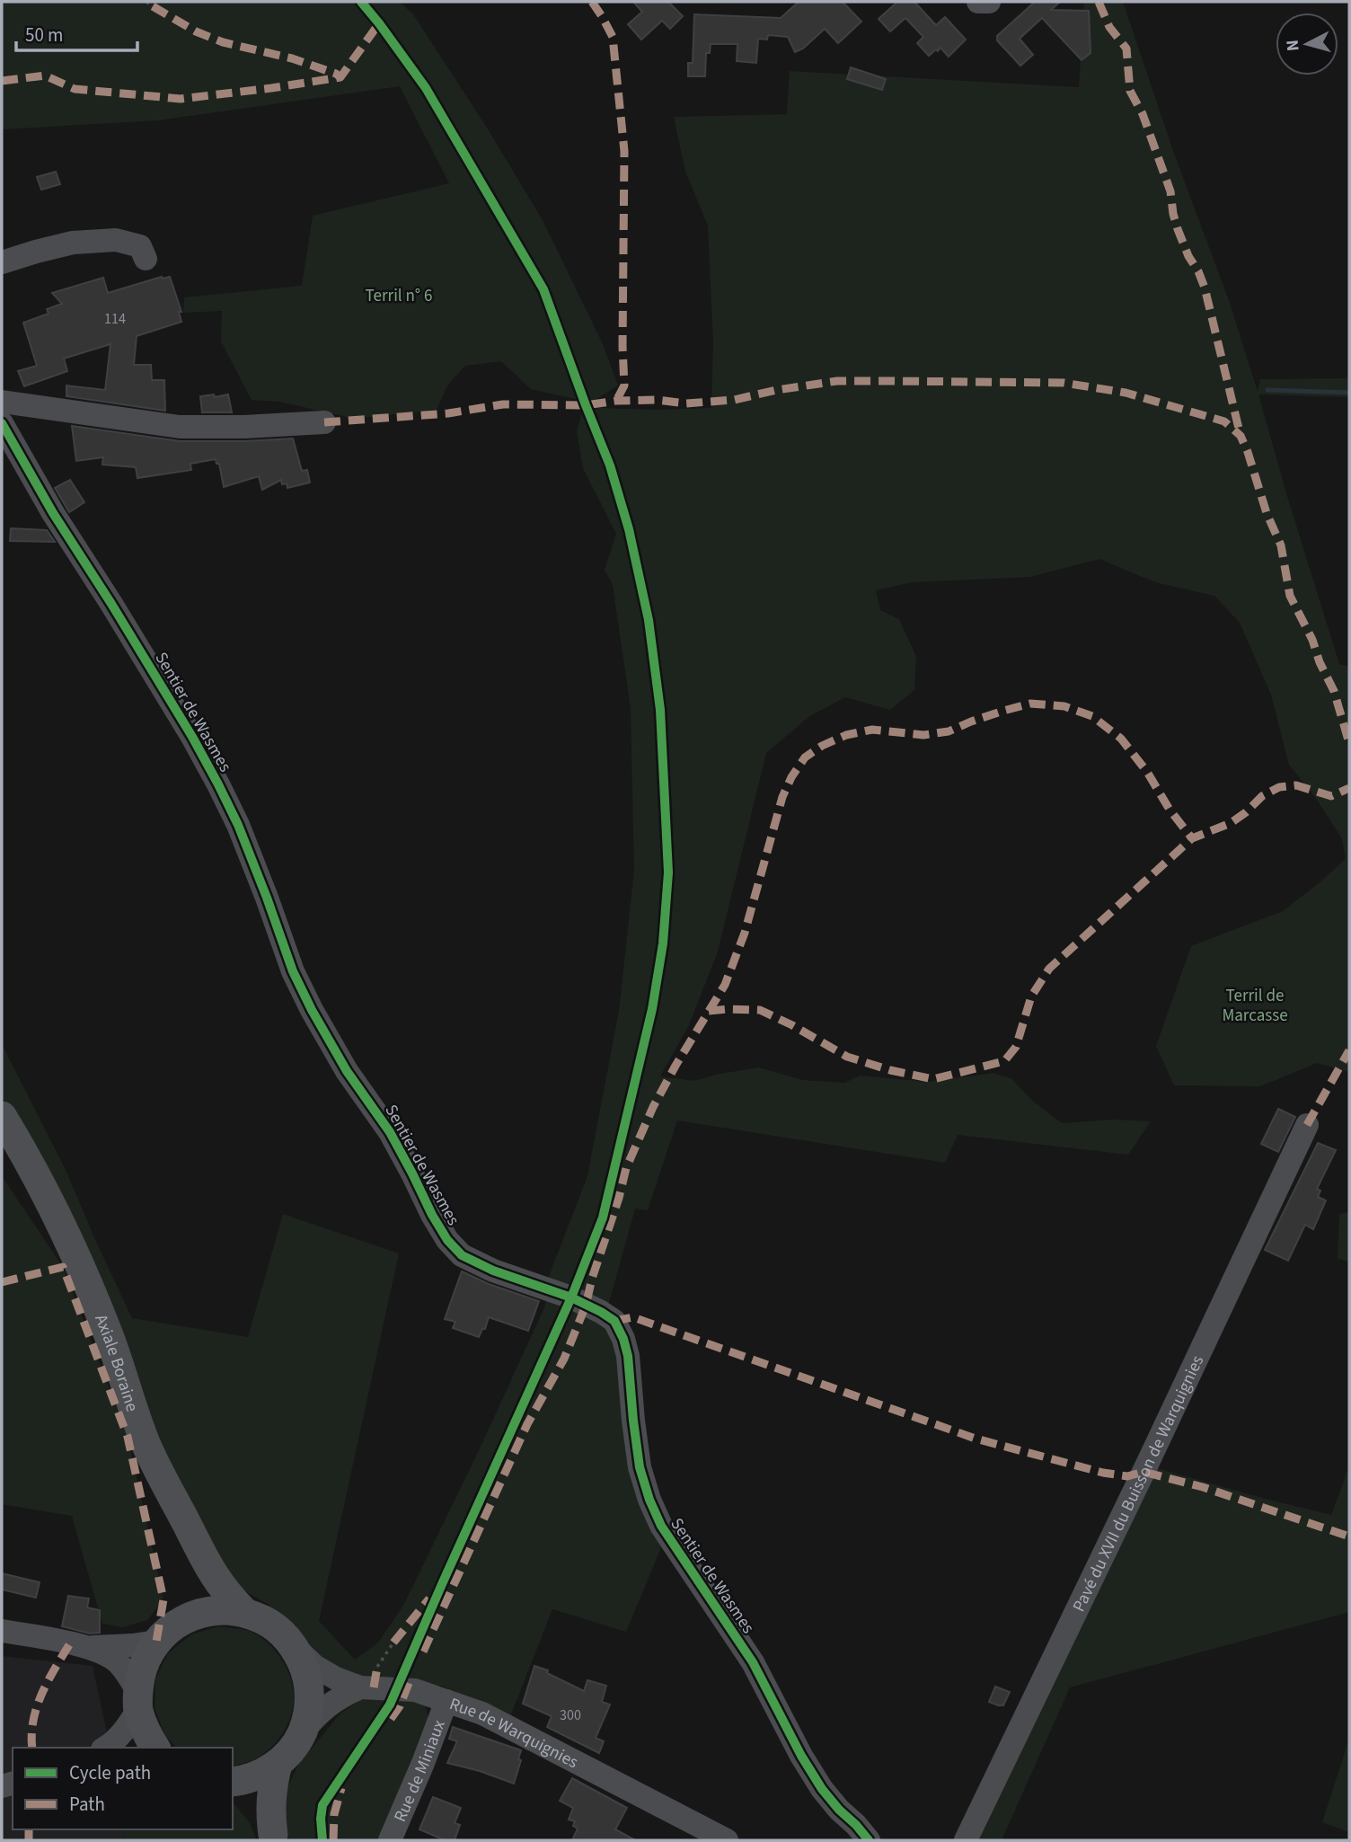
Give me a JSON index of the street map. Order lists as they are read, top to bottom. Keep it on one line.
{"streets":{"main road":["Axiale Boraine"],"street":["Sentier de Wasmes","Pavé du XVII du Buisson de Warquignies","Rue de Warquignies","Rue de Miniaux"]},"crossings":[["Rue de Warquignies","Rue de Miniaux"]],"parks":["Terril n° 6","Terril de Marcasse"],"house_numbers":["114","300"],"legend":["Cycle path","Path"],"scale_bar":"50 m","north":"left"}
